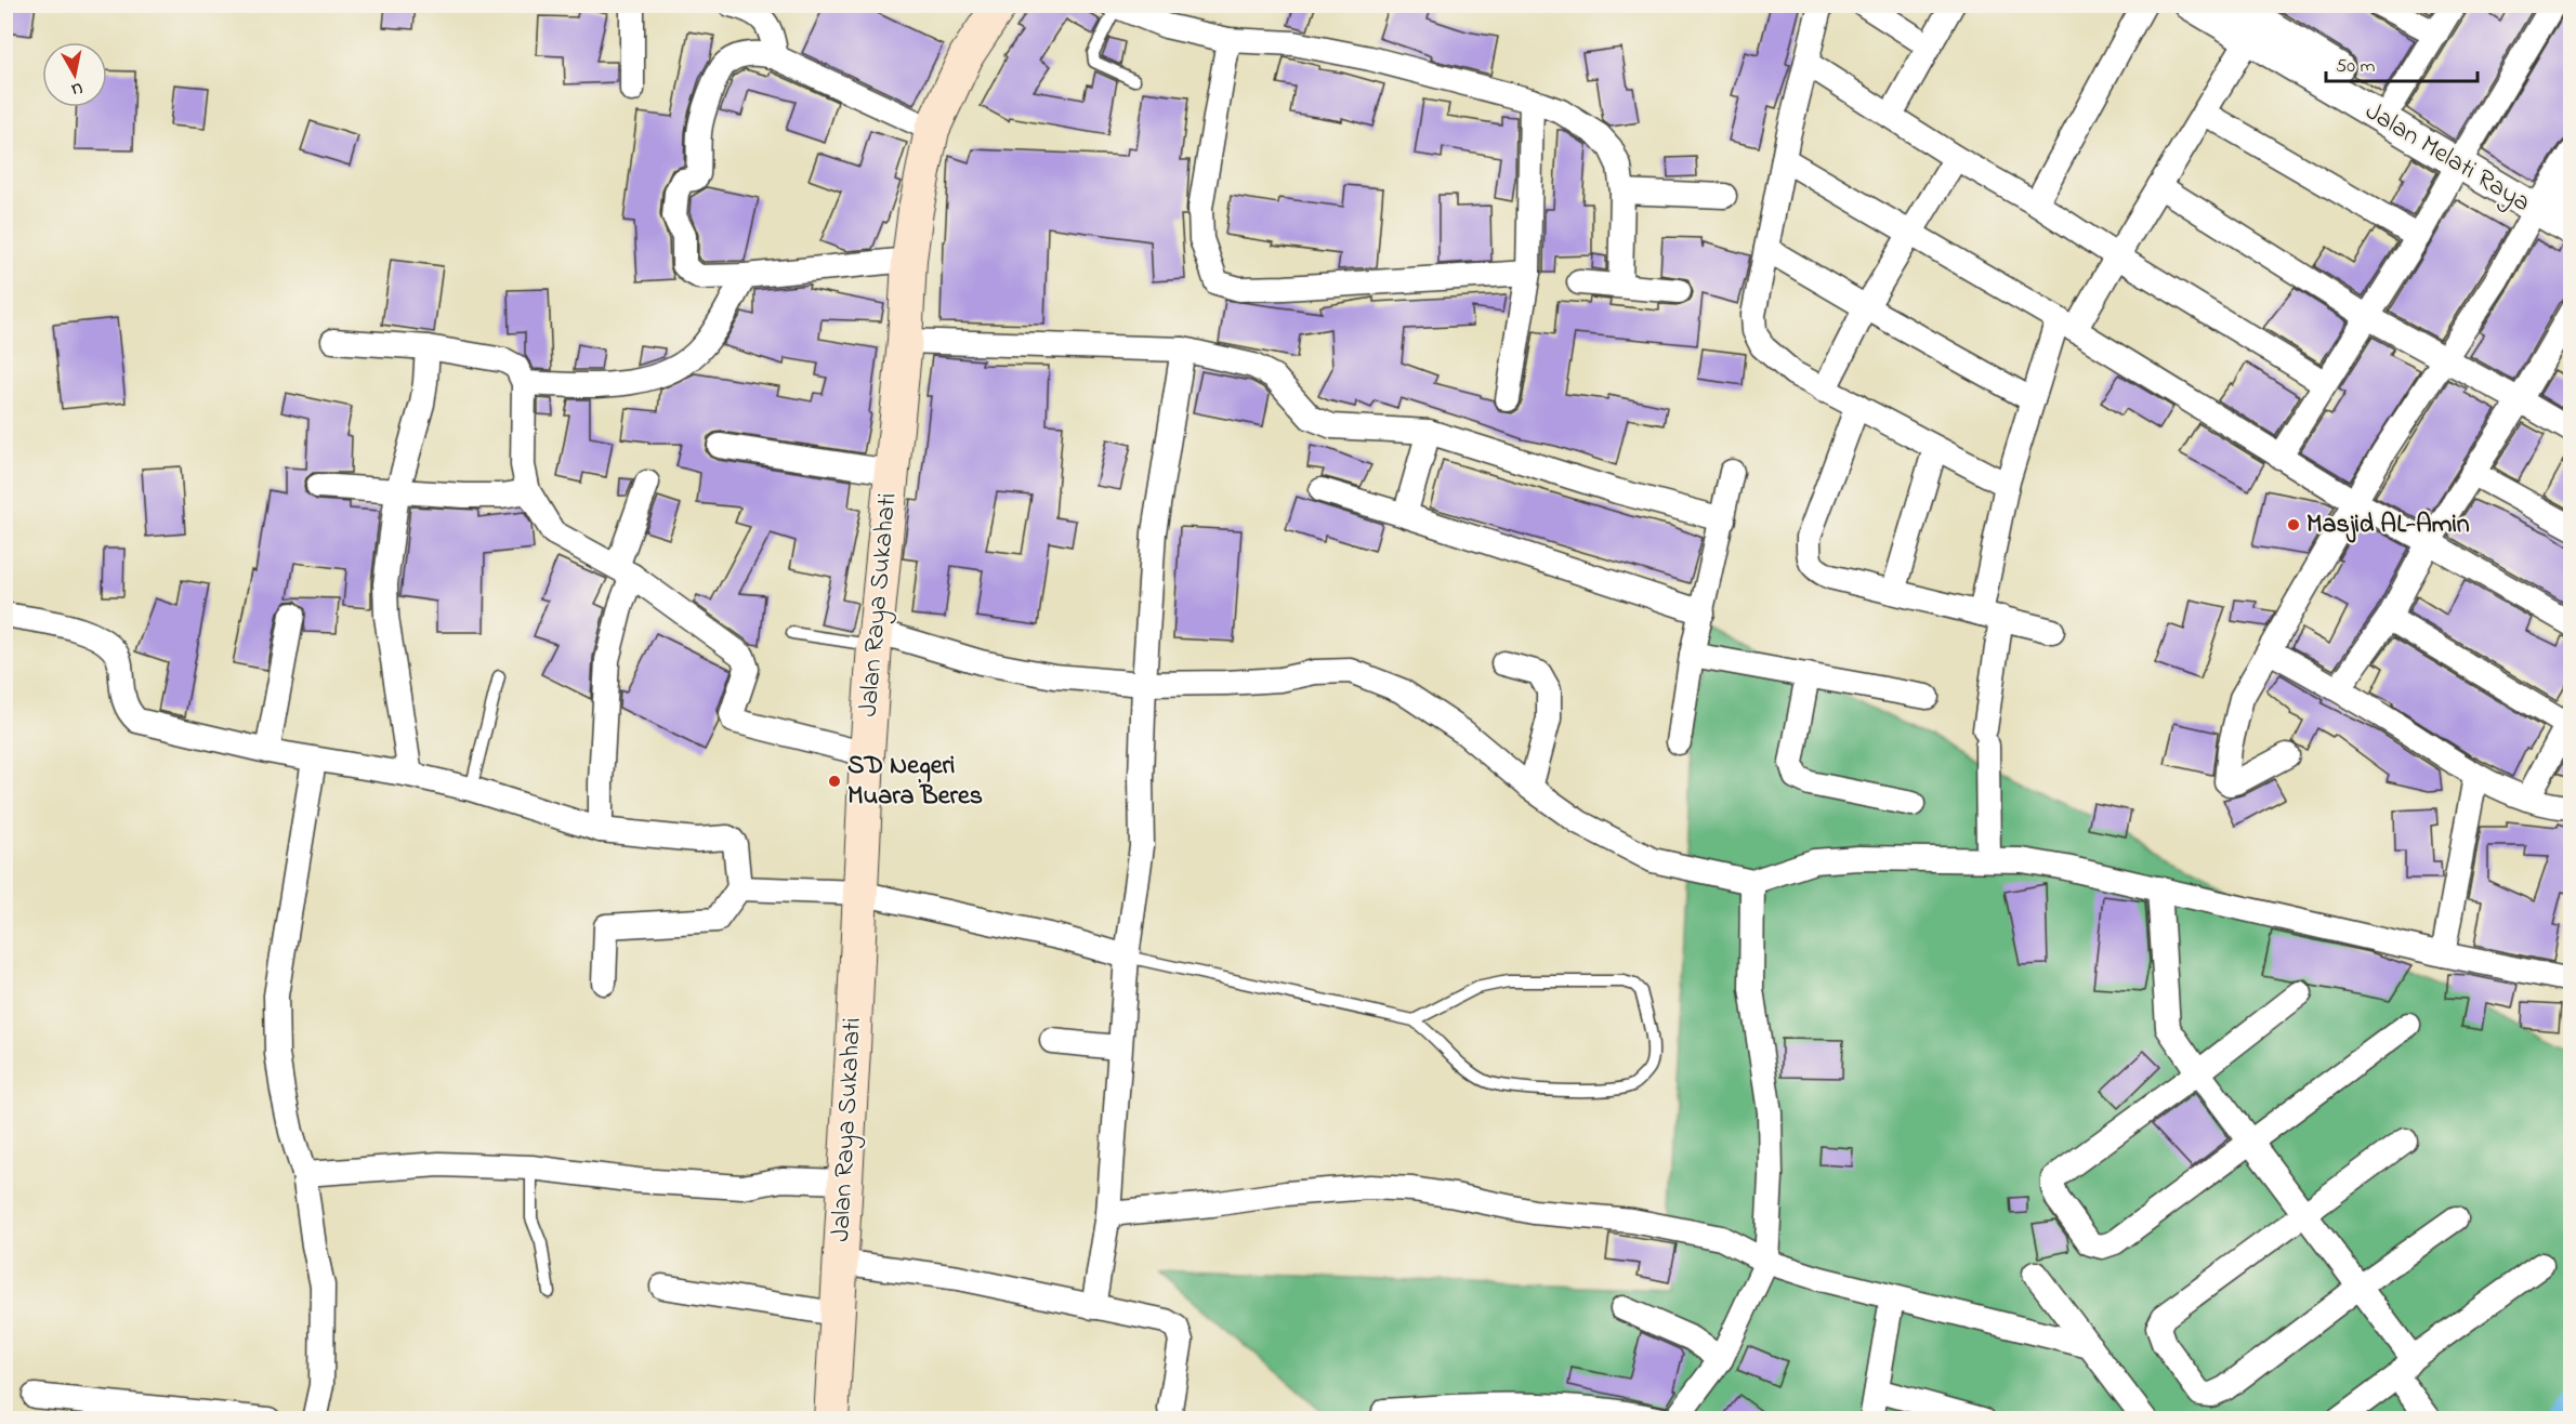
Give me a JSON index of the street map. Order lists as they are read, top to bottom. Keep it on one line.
{"streets":{"main road":["Jalan Raya Sukahati"],"street":["Jalan Melati Raya"]},"places":["Masjid AL-Amin","SD Negeri Muara Beres"],"scale_bar":"50 m","north":"bottom"}
